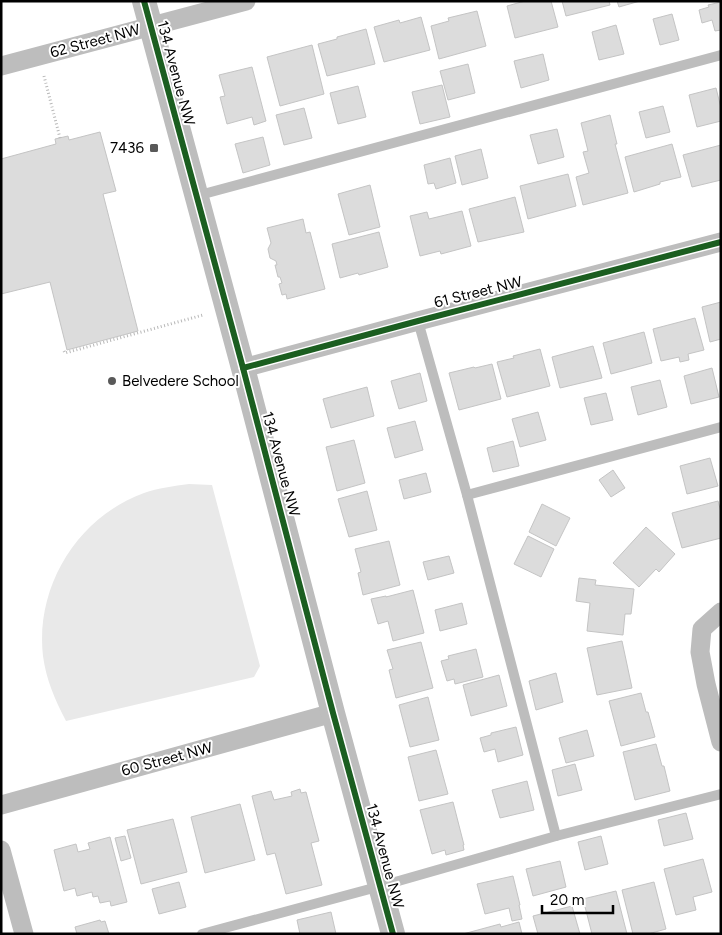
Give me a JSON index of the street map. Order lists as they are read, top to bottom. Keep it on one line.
{"streets":{"street":["62 Street NW","134 Avenue NW","61 Street NW","60 Street NW"]},"crossings":[["62 Street NW","134 Avenue NW"],["134 Avenue NW","61 Street NW"],["134 Avenue NW","60 Street NW"]],"places":{"transit":["7436"],"other":["Belvedere School"]},"scale_bar":"20 m"}
